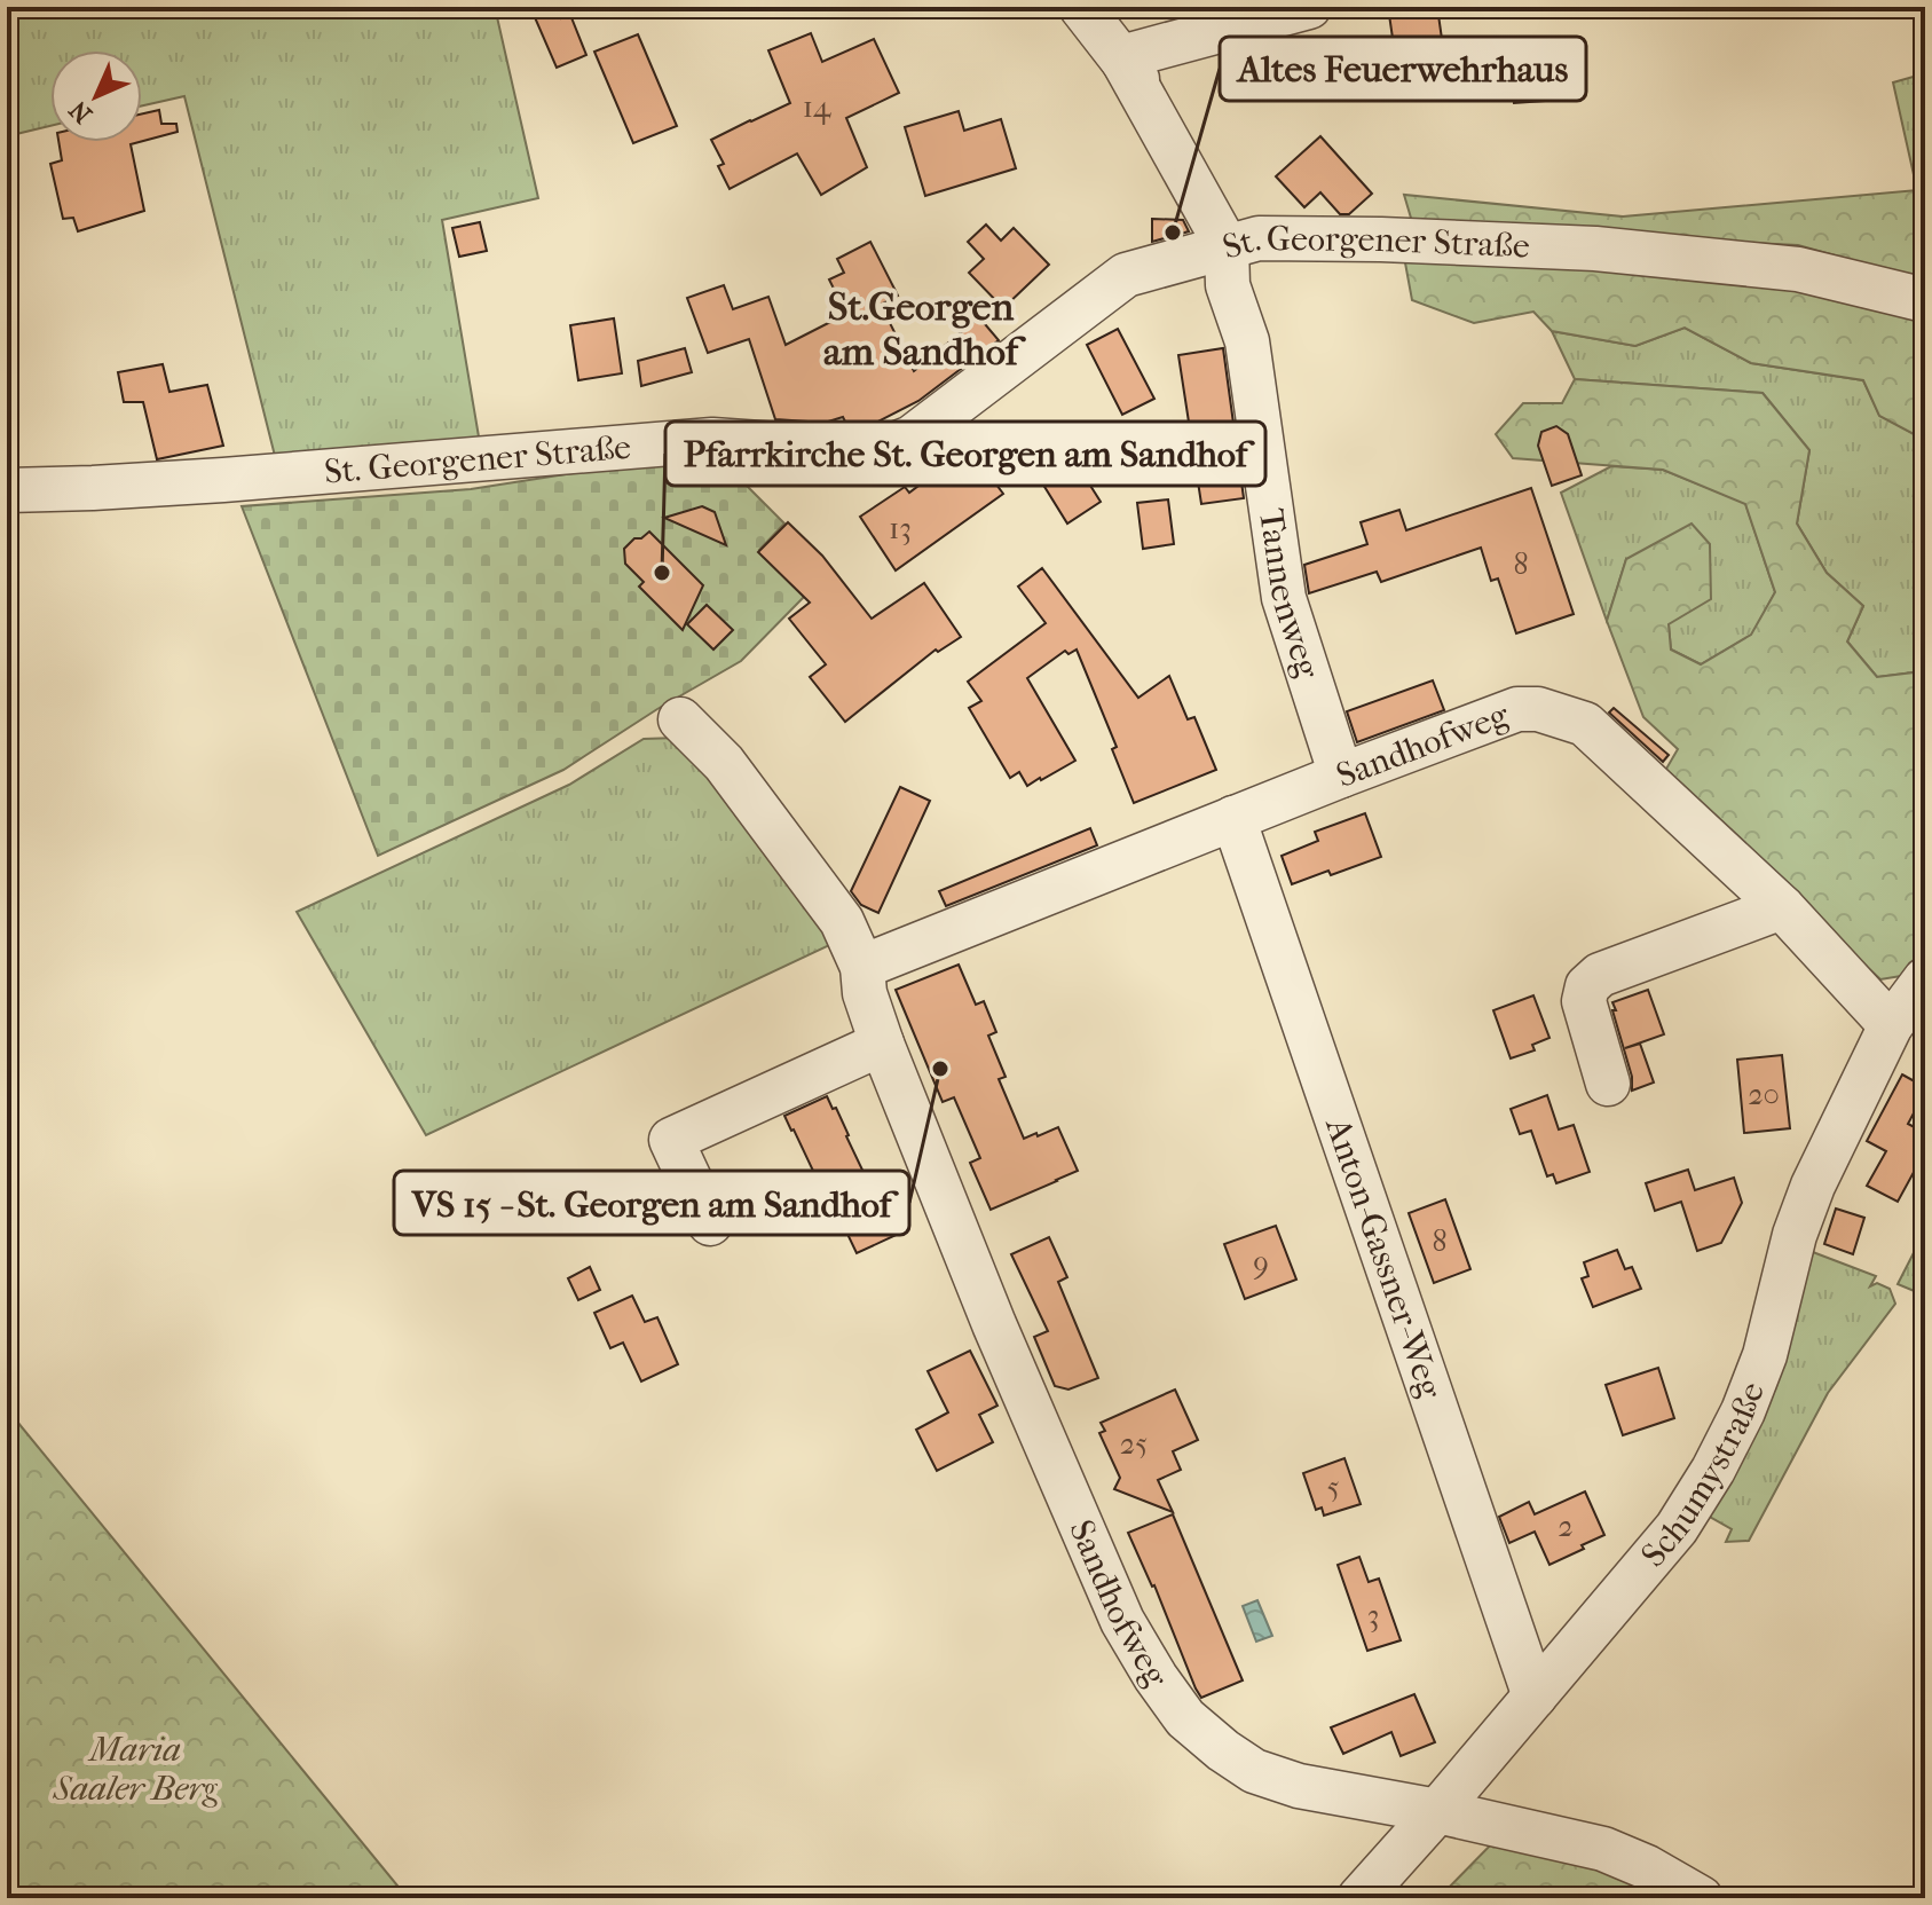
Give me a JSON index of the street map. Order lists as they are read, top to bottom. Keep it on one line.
{"streets":{"street":["St. Georgener Straße","Tannenweg","Sandhofweg","Anton-Gassner-Weg","Schumystraße"]},"crossings":[["St. Georgener Straße","Tannenweg"],["Tannenweg","Sandhofweg"],["Sandhofweg","Anton-Gassner-Weg"],["Sandhofweg","Schumystraße"],["Anton-Gassner-Weg","Schumystraße"]],"districts":["St.Georgen am Sandhof"],"parks":["Maria Saaler Berg"],"places":["Altes Feuerwehrhaus","Pfarrkirche St. Georgen am Sandhof","VS 15 - St. Georgen am Sandhof"],"house_numbers":["14","13","8","20","8","9","25","5","2","3"],"north":"bottom left"}
